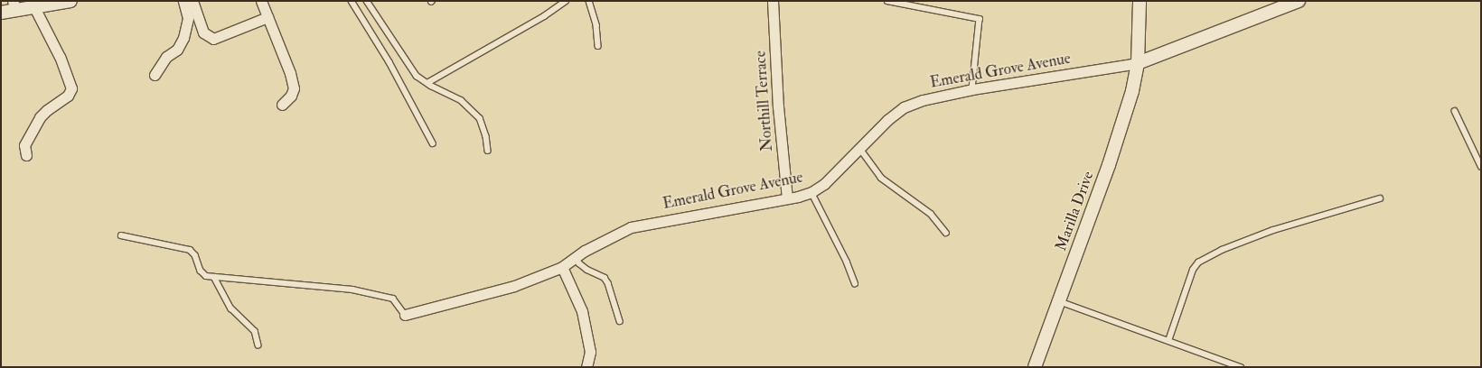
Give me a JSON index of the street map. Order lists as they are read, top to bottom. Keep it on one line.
{"streets":{"street":["Emerald Grove Avenue","Northill Terrace","Marilla Drive"]},"crossings":[["Emerald Grove Avenue","Northill Terrace"],["Emerald Grove Avenue","Marilla Drive"]]}
